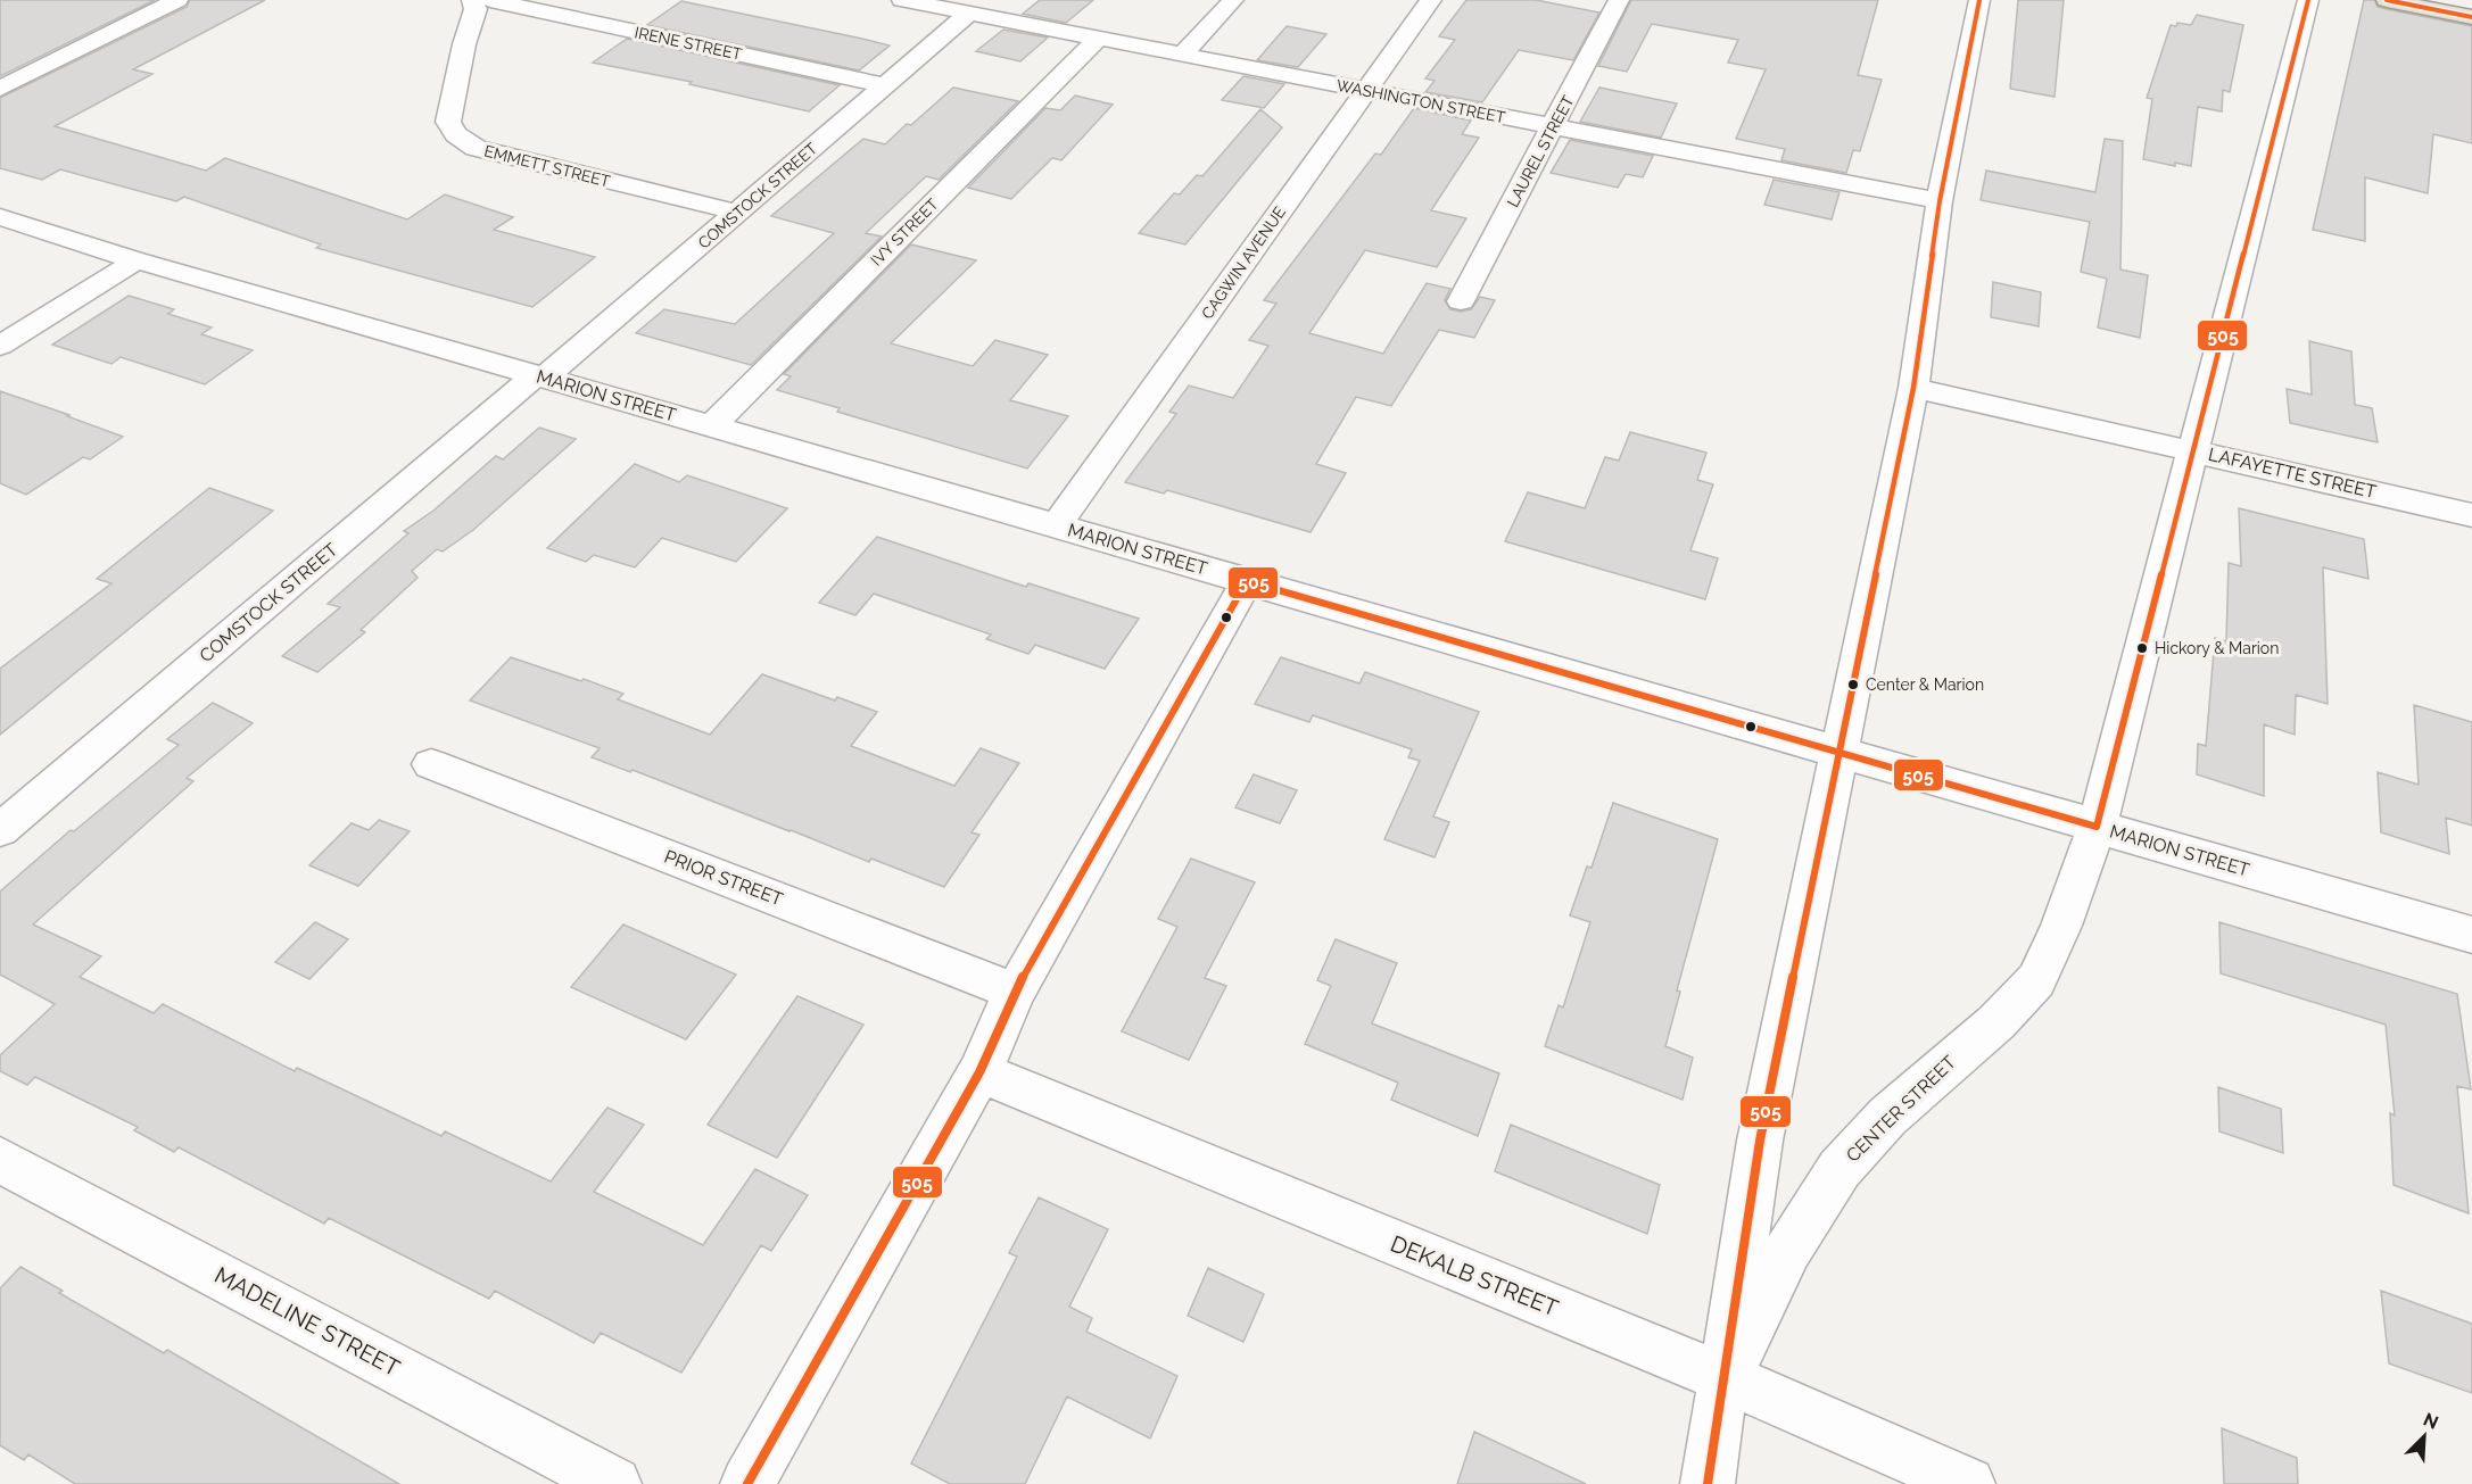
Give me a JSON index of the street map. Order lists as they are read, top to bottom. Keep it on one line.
{"streets":{"street":["IRENE STREET","WASHINGTON STREET","LAUREL STREET","EMMETT STREET","COMSTOCK STREET","IVY STREET","CAGWIN AVENUE","MARION STREET","LAFAYETTE STREET","PRIOR STREET","CENTER STREET","DEKALB STREET","MADELINE STREET"]},"crossings":[["IRENE STREET","COMSTOCK STREET"],["WASHINGTON STREET","LAUREL STREET"],["WASHINGTON STREET","COMSTOCK STREET"],["WASHINGTON STREET","IVY STREET"],["WASHINGTON STREET","CAGWIN AVENUE"],["EMMETT STREET","COMSTOCK STREET"],["COMSTOCK STREET","MARION STREET"],["IVY STREET","MARION STREET"],["CAGWIN AVENUE","MARION STREET"],["MARION STREET","CENTER STREET"],["LAFAYETTE STREET","CENTER STREET"],["CENTER STREET","DEKALB STREET"]],"places":["Hickory & Marion","Center & Marion"],"lines":["transit line 505"],"north":"top right"}
